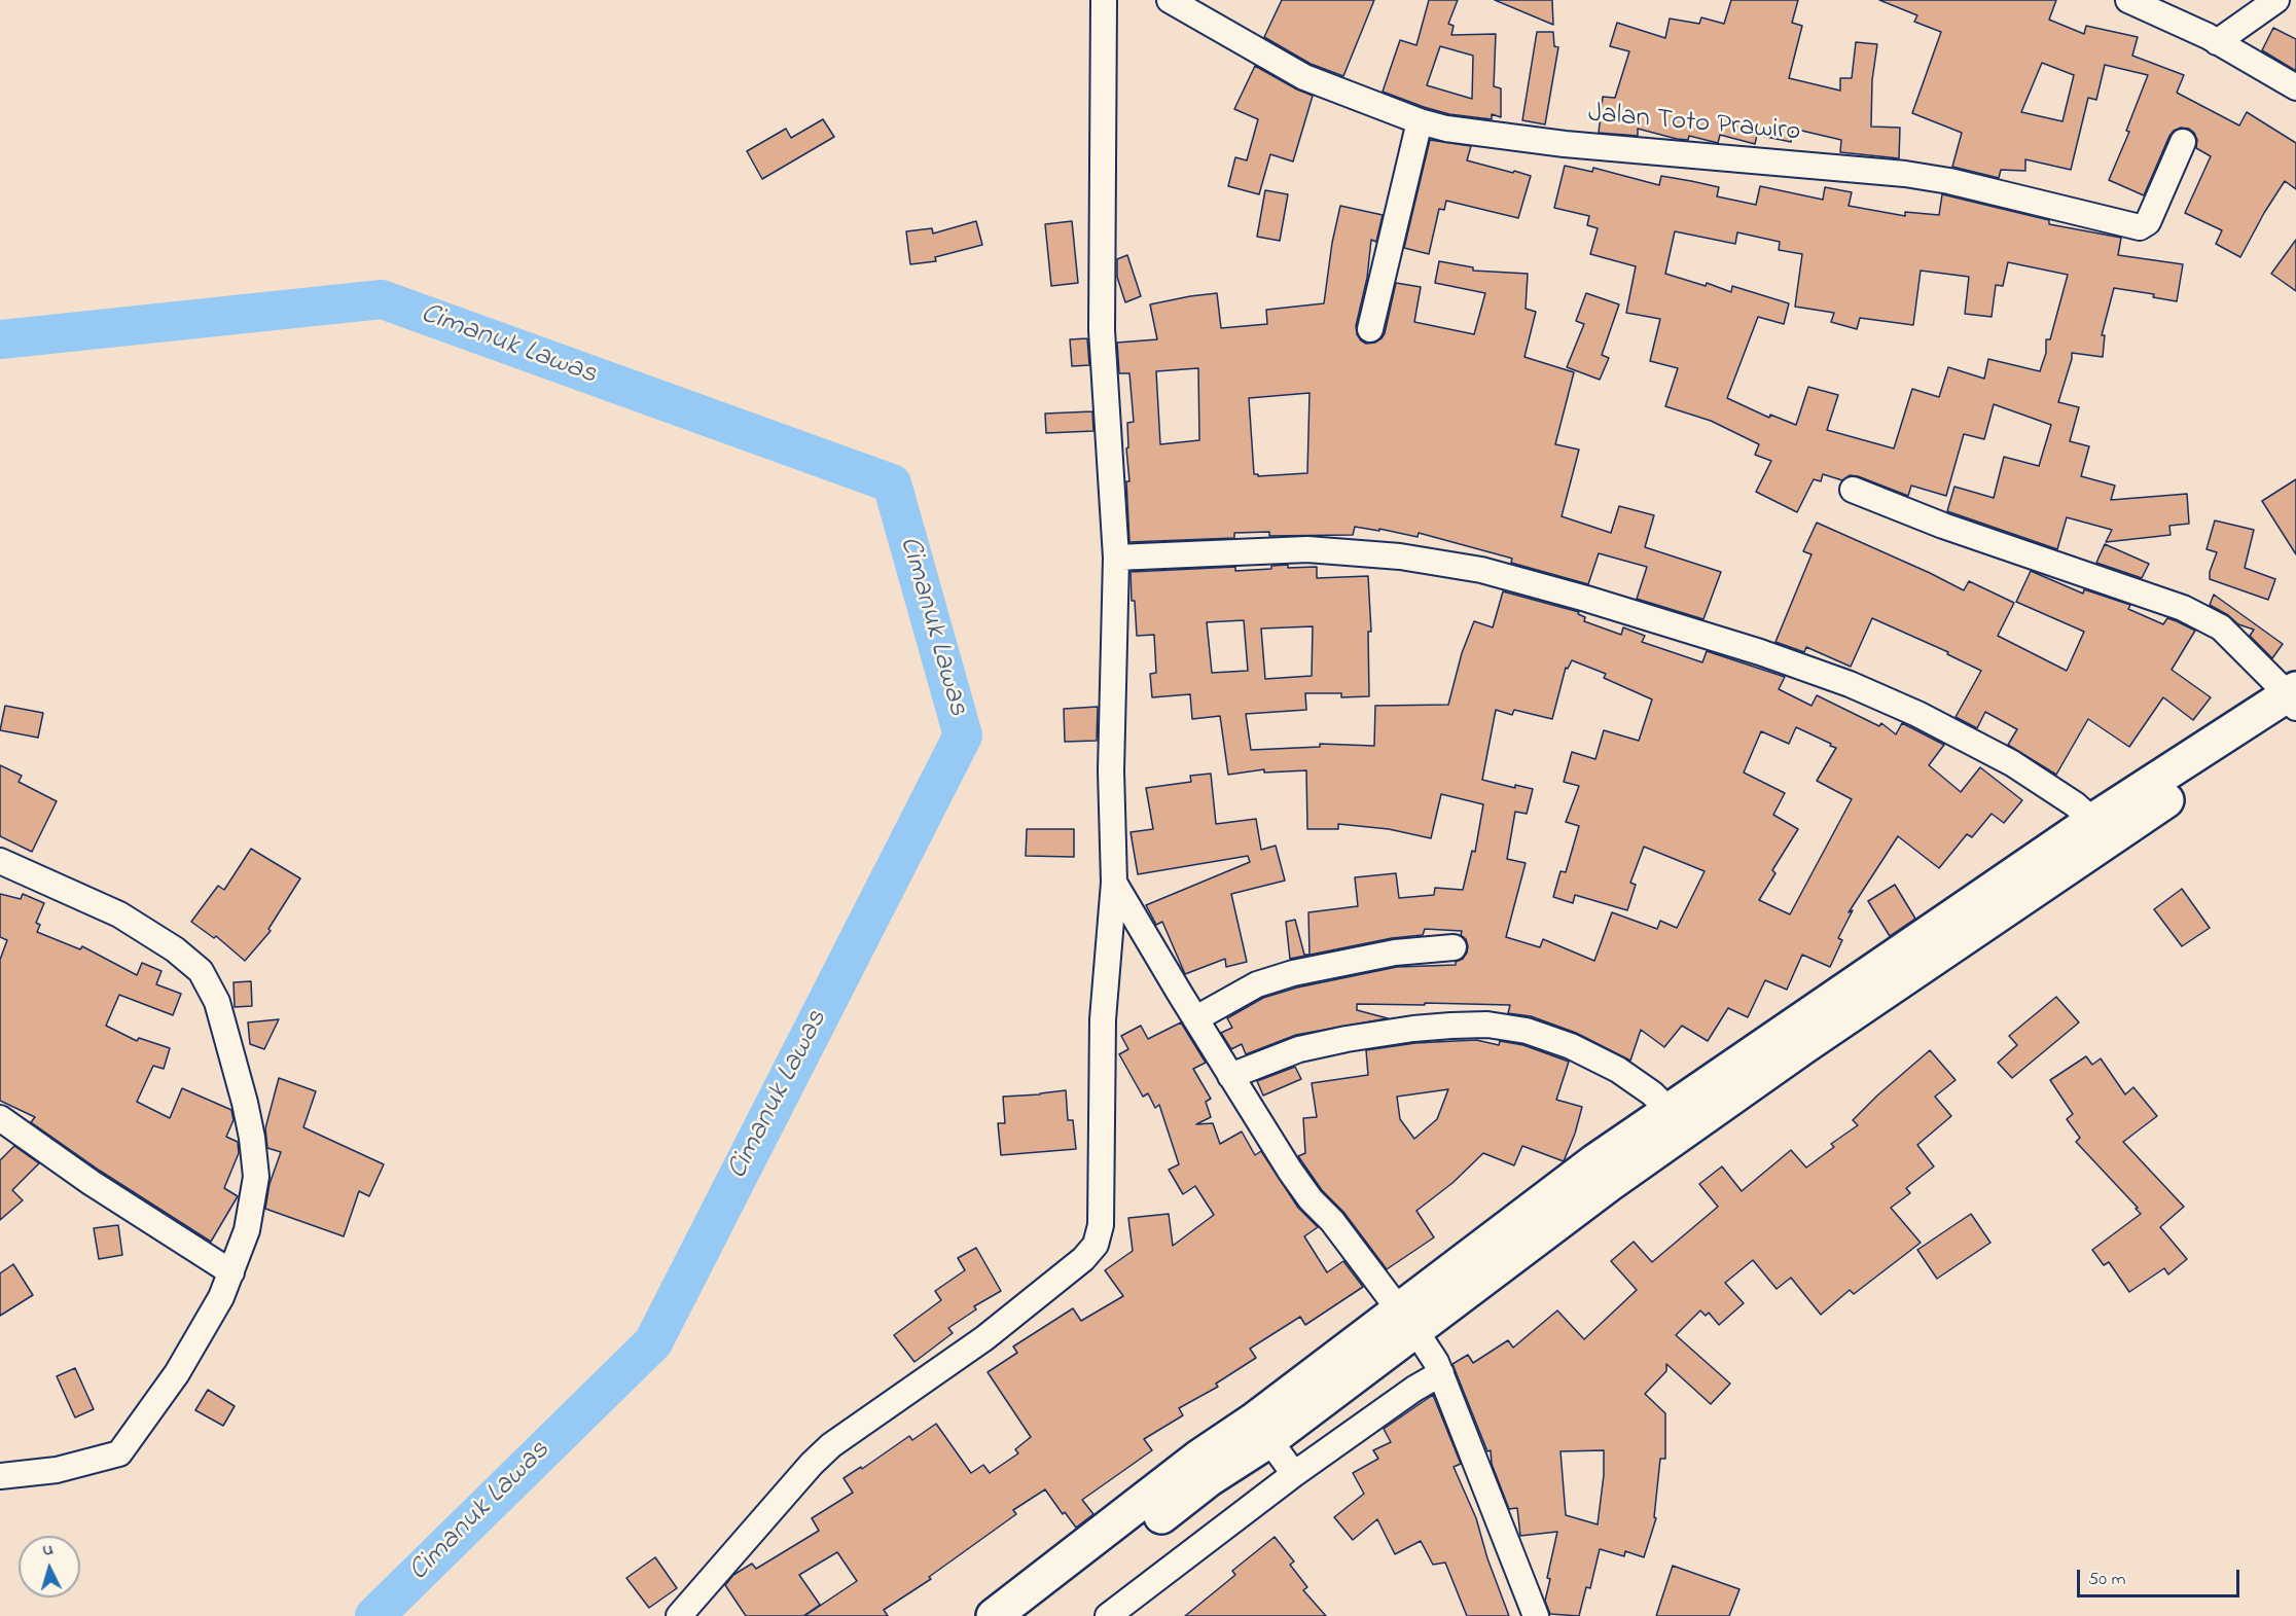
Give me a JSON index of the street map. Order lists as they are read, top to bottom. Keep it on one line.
{"streets":{"street":["Jalan Toto Prawiro"]},"water":["Cimanuk Lawas"],"scale_bar":"50 m","north":"top"}
